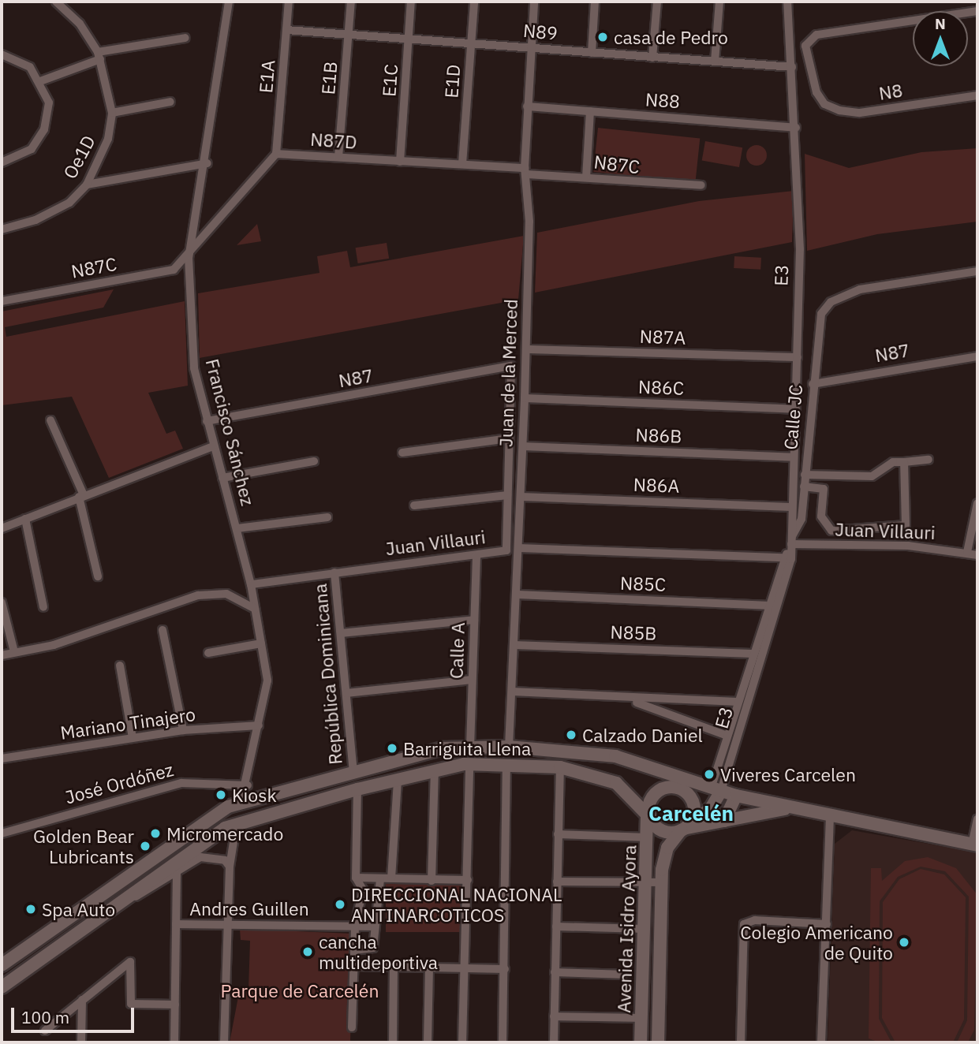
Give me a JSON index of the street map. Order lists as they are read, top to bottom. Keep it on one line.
{"streets":{"street":["N89","E1A","E1B","E1C","E1D","N8","N88","N87D","Oe1D","N87C","E3","N87A","N87","Juan de la Merced","N86C","Calle JC","Francisco Sánchez","N86B","N86A","Juan Villauri","N85C","N85B","Calle A","República Dominicana","Mariano Tinajero","José Ordóñez","Andres Guillen","Avenida Isidro Ayora"]},"crossings":[["N89","E1A"],["N89","E1B"],["N89","E1C"],["N89","E1D"],["N89","E3"],["N89","Juan de la Merced"],["E1A","N87D"],["E1B","N87D"],["E1C","N87D"],["E1D","N87D"],["N88","E3"],["N88","Juan de la Merced"],["N87D","N87C"],["N87D","Juan de la Merced"],["N87C","Juan de la Merced"],["N87C","Francisco Sánchez"],["E3","N87A"],["E3","N86C"],["E3","Calle JC"],["E3","N86B"],["E3","N86A"],["E3","Juan Villauri"],["E3","N85C"],["E3","N85B"],["E3","Avenida Isidro Ayora"],["N87A","Juan de la Merced"],["N87","Calle JC"],["N87","Francisco Sánchez"],["N87","Juan Villauri"],["Juan de la Merced","N86C"],["Juan de la Merced","N86B"],["Juan de la Merced","N86A"],["Juan de la Merced","N85C"],["Juan de la Merced","N85B"],["Calle JC","Juan Villauri"],["Francisco Sánchez","Juan Villauri"],["Francisco Sánchez","Mariano Tinajero"],["Francisco Sánchez","José Ordóñez"],["Juan Villauri","Calle A"],["Juan Villauri","República Dominicana"]],"districts":["Carcelén"],"parks":["Parque de Carcelén"],"places":["casa de Pedro","Calzado Daniel","Barriguita Llena","Viveres Carcelen","Kiosk","Micromercado","Golden Bear Lubricants","DIRECCIONAL NACIONAL ANTINARCOTICOS","Spa Auto","Colegio Americano de Quito","cancha multideportiva"],"scale_bar":"100 m","north":"top"}
